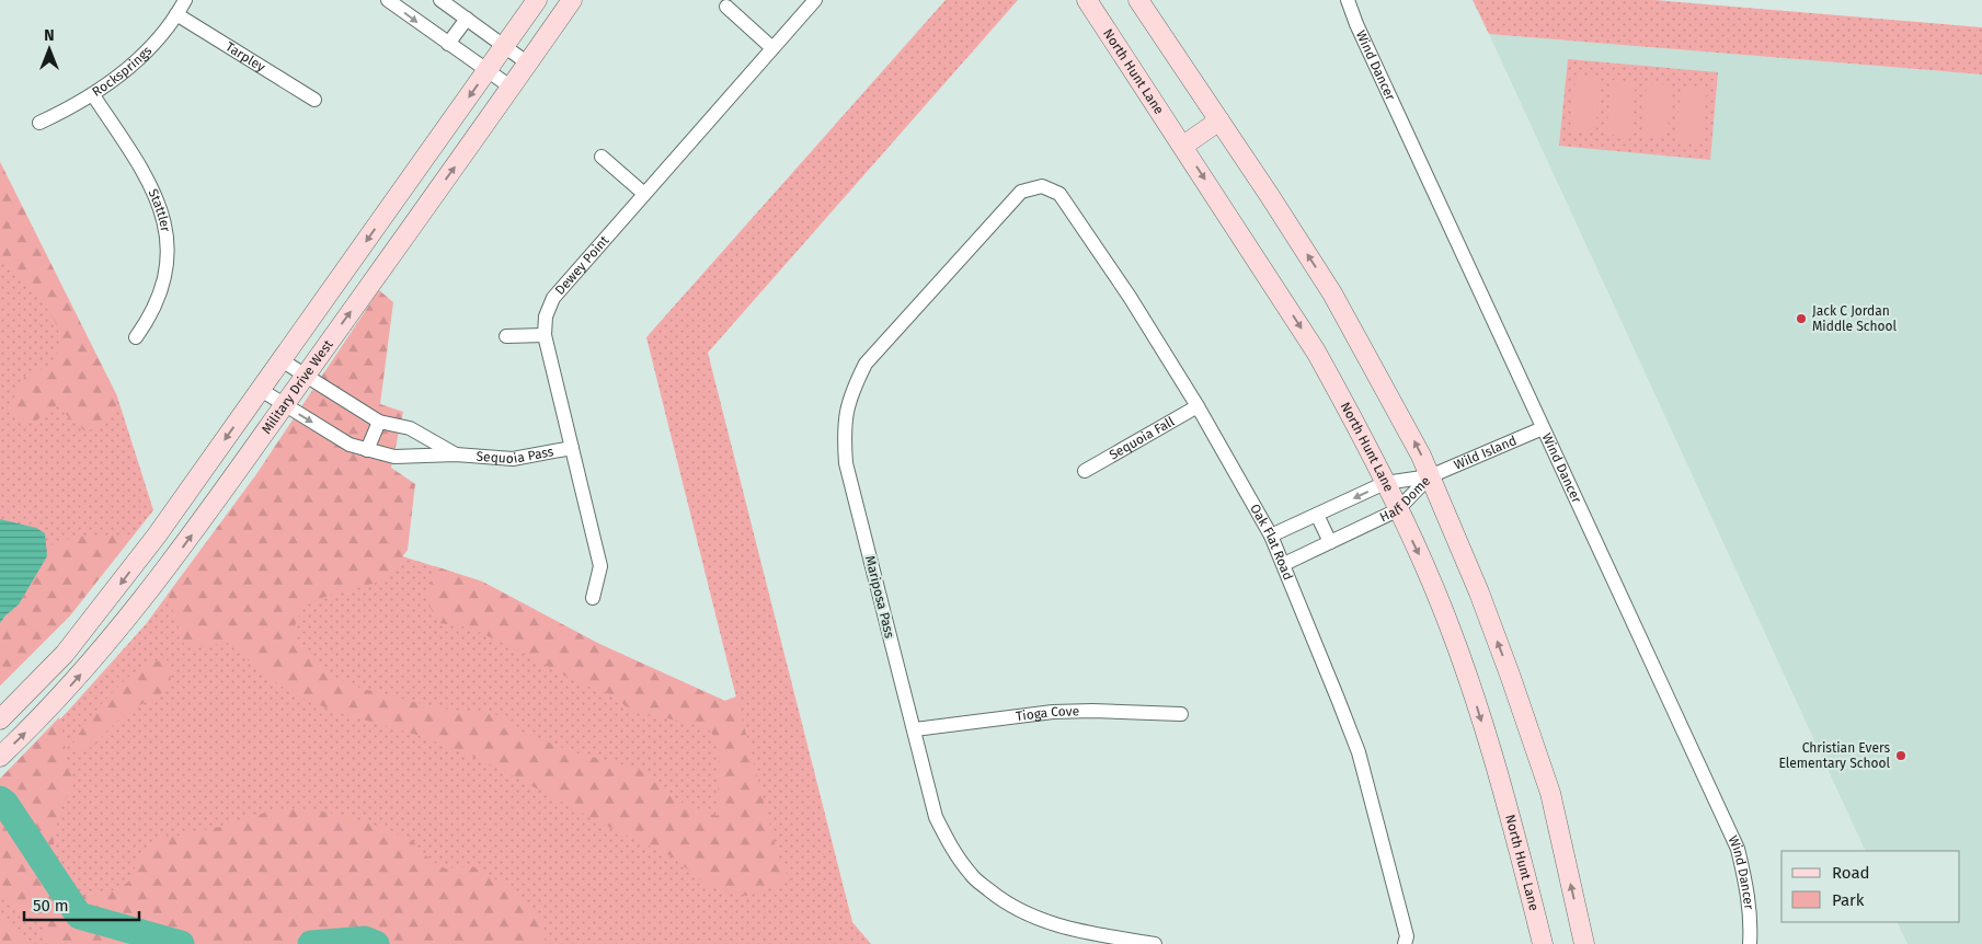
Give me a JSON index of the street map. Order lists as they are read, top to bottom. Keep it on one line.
{"streets":{"main road":["North Hunt Lane","Military Drive West"],"street":["Tarpley","Wind Dancer","Rocksprings","Stattler","Dewey Point","Sequoia Fall","Sequoia Pass","Wild Island","Half Dome","Oak Flat Road","Mariposa Pass","Tioga Cove"]},"crossings":[["Tarpley","Rocksprings"],["Wind Dancer","Wild Island"],["Rocksprings","Stattler"],["North Hunt Lane","Half Dome"],["Dewey Point","Sequoia Pass"],["Military Drive West","Sequoia Pass"],["Sequoia Fall","Oak Flat Road"],["Wild Island","Half Dome"],["Half Dome","Oak Flat Road"],["Oak Flat Road","Mariposa Pass"],["Mariposa Pass","Tioga Cove"]],"places":["Jack C Jordan Middle School","Christian Evers Elementary School"],"legend":["Road","Park"],"scale_bar":"50 m","north":"top"}
